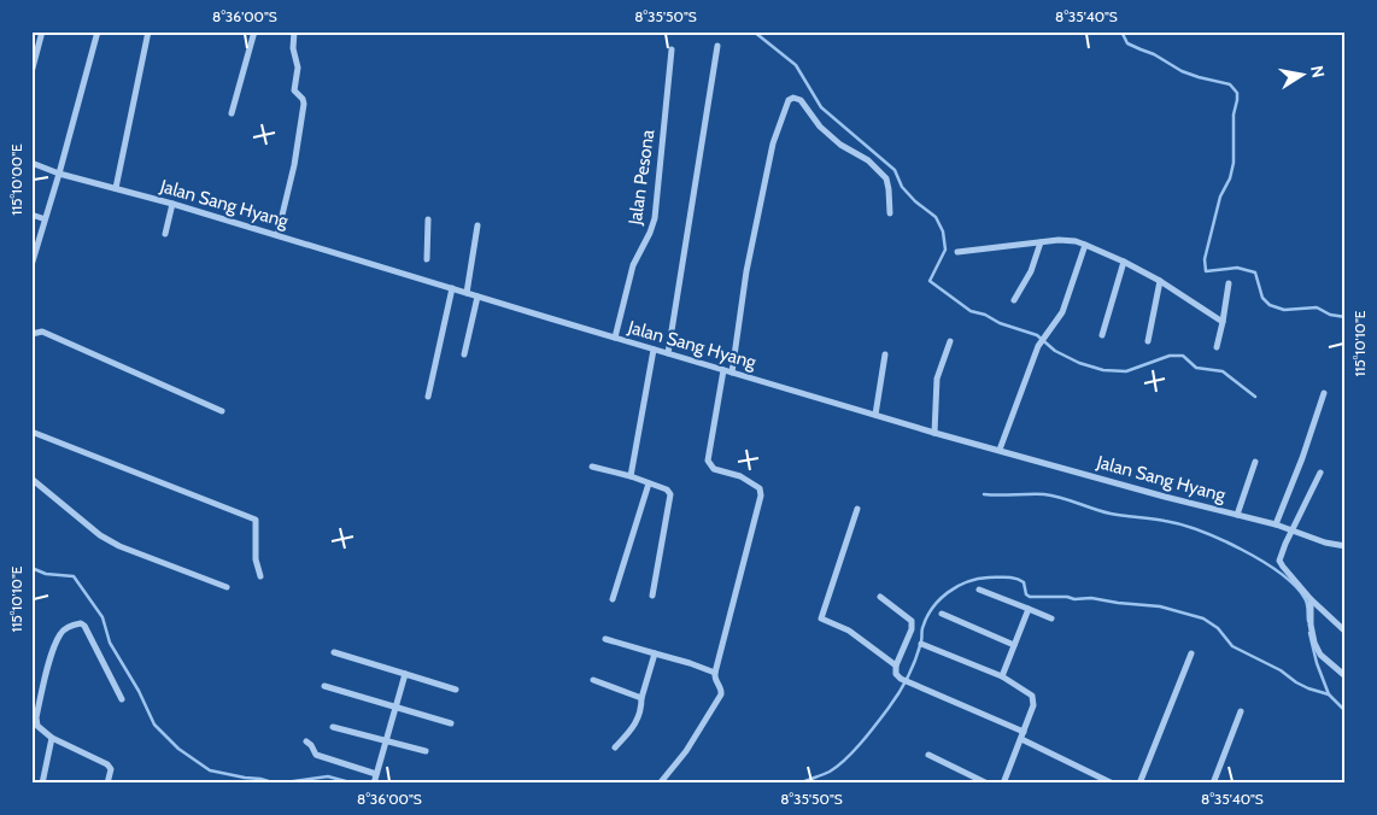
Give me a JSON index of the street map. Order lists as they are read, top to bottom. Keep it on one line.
{"streets":{"street":["Jalan Pesona","Jalan Sang Hyang"]},"crossings":[["Jalan Pesona","Jalan Sang Hyang"]],"north":"right","coordinates":["8°36'00\"S","8°35'50\"S","8°35'40\"S","115°10'00\"E","115°10'10\"E"]}
